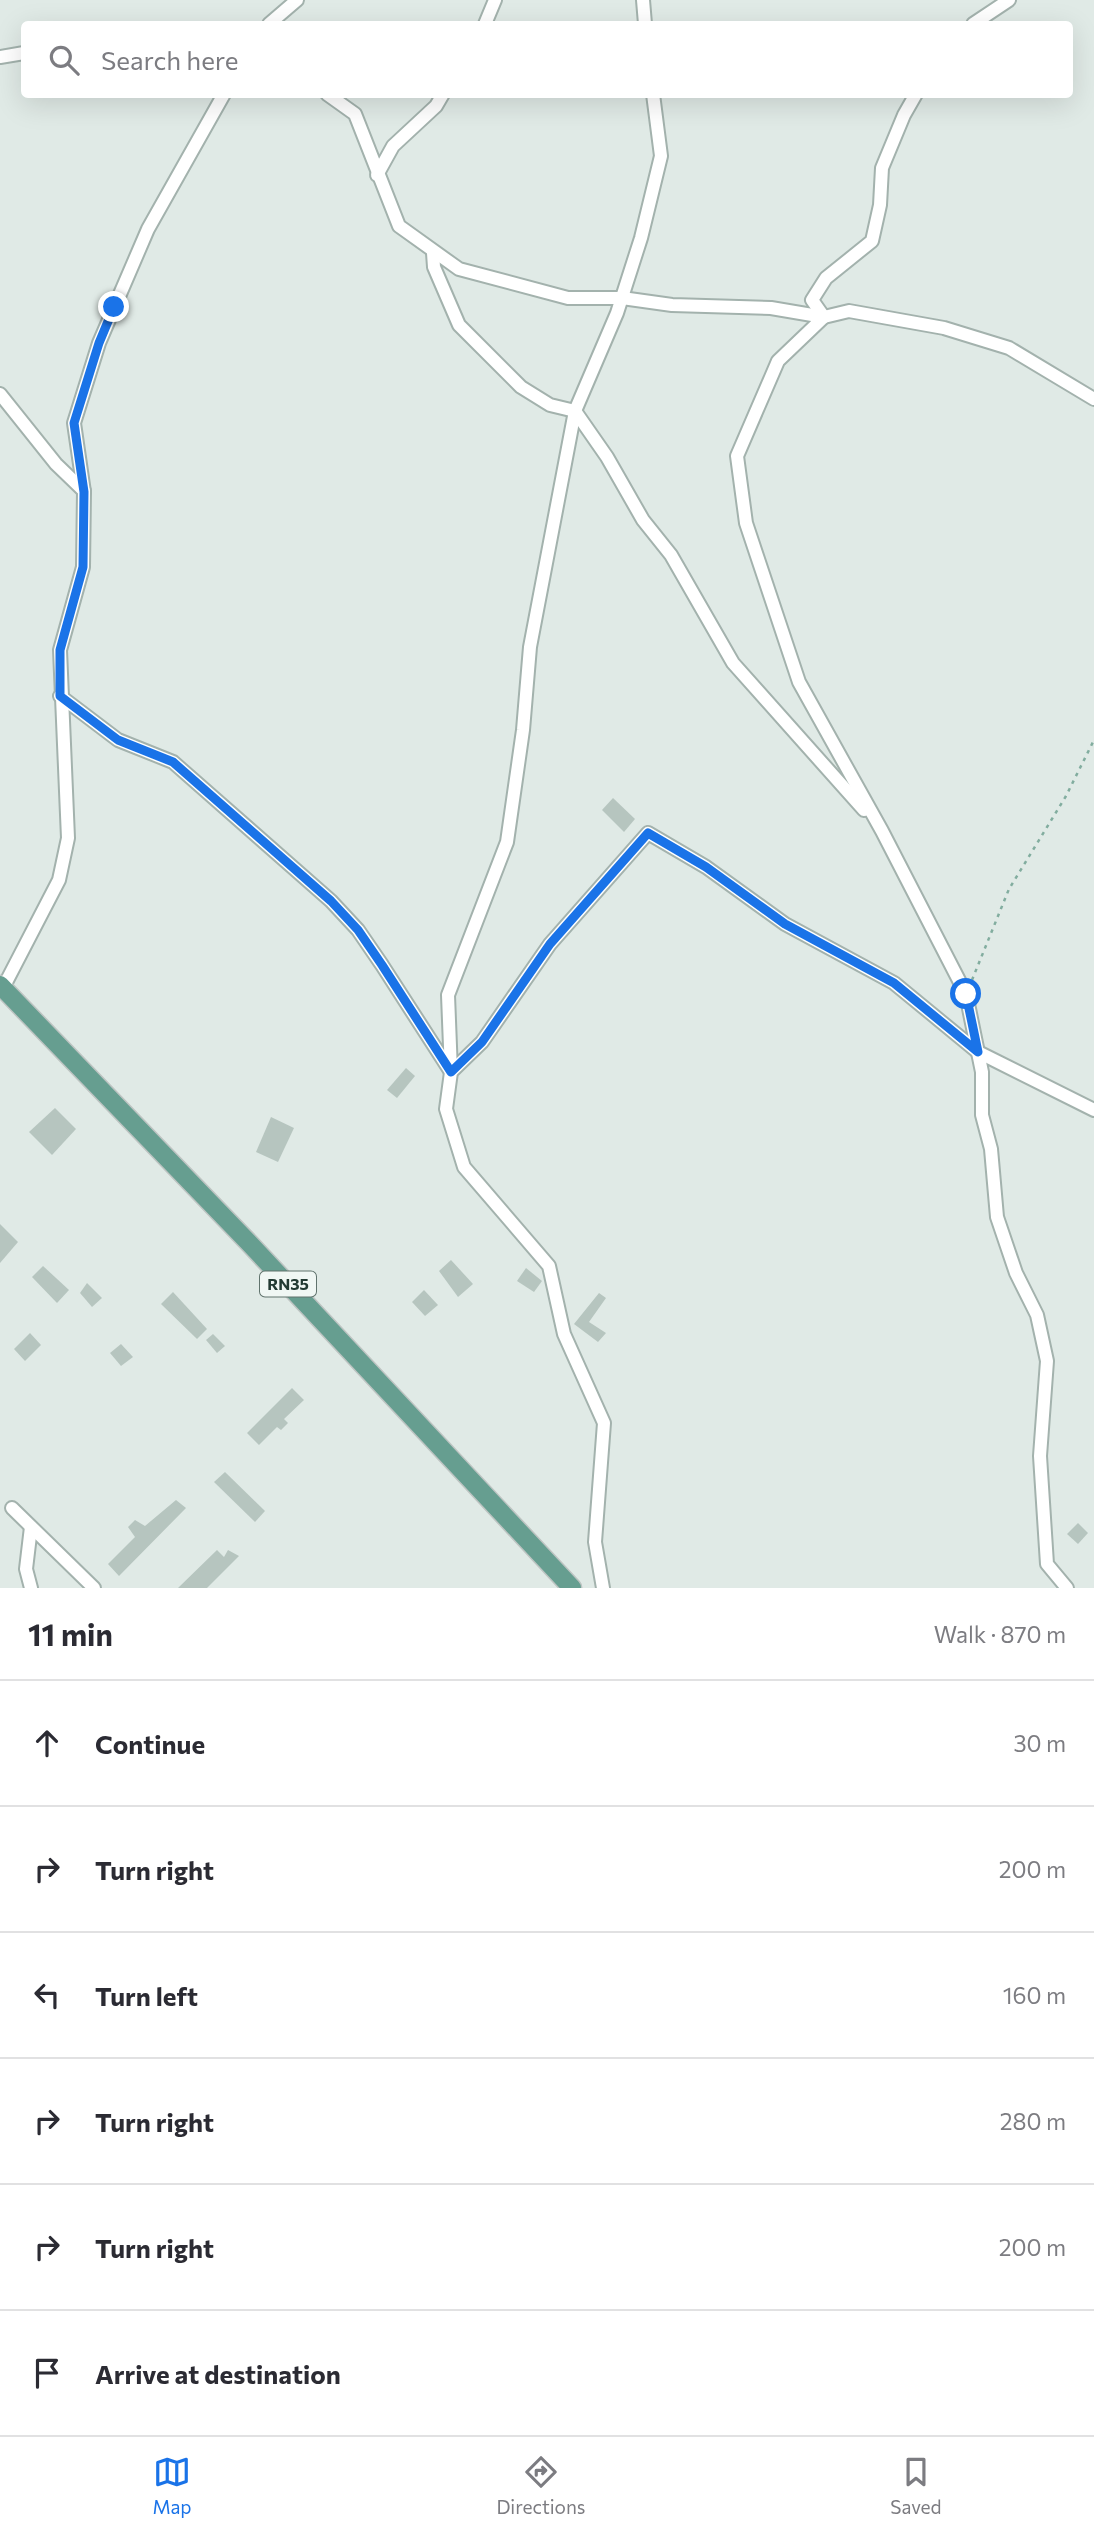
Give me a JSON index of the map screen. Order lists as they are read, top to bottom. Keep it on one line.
{"streets":{"main road":["RN35"]},"page":{"search":"Search here","heading":["11 min","Walk · 870 m"],"list":[["Continue","30 m"],["Turn right","200 m"],["Turn left","160 m"],["Turn right","280 m"],["Turn right","200 m"],"Arrive at destination"],"nav":["Map","Directions","Saved"]}}
